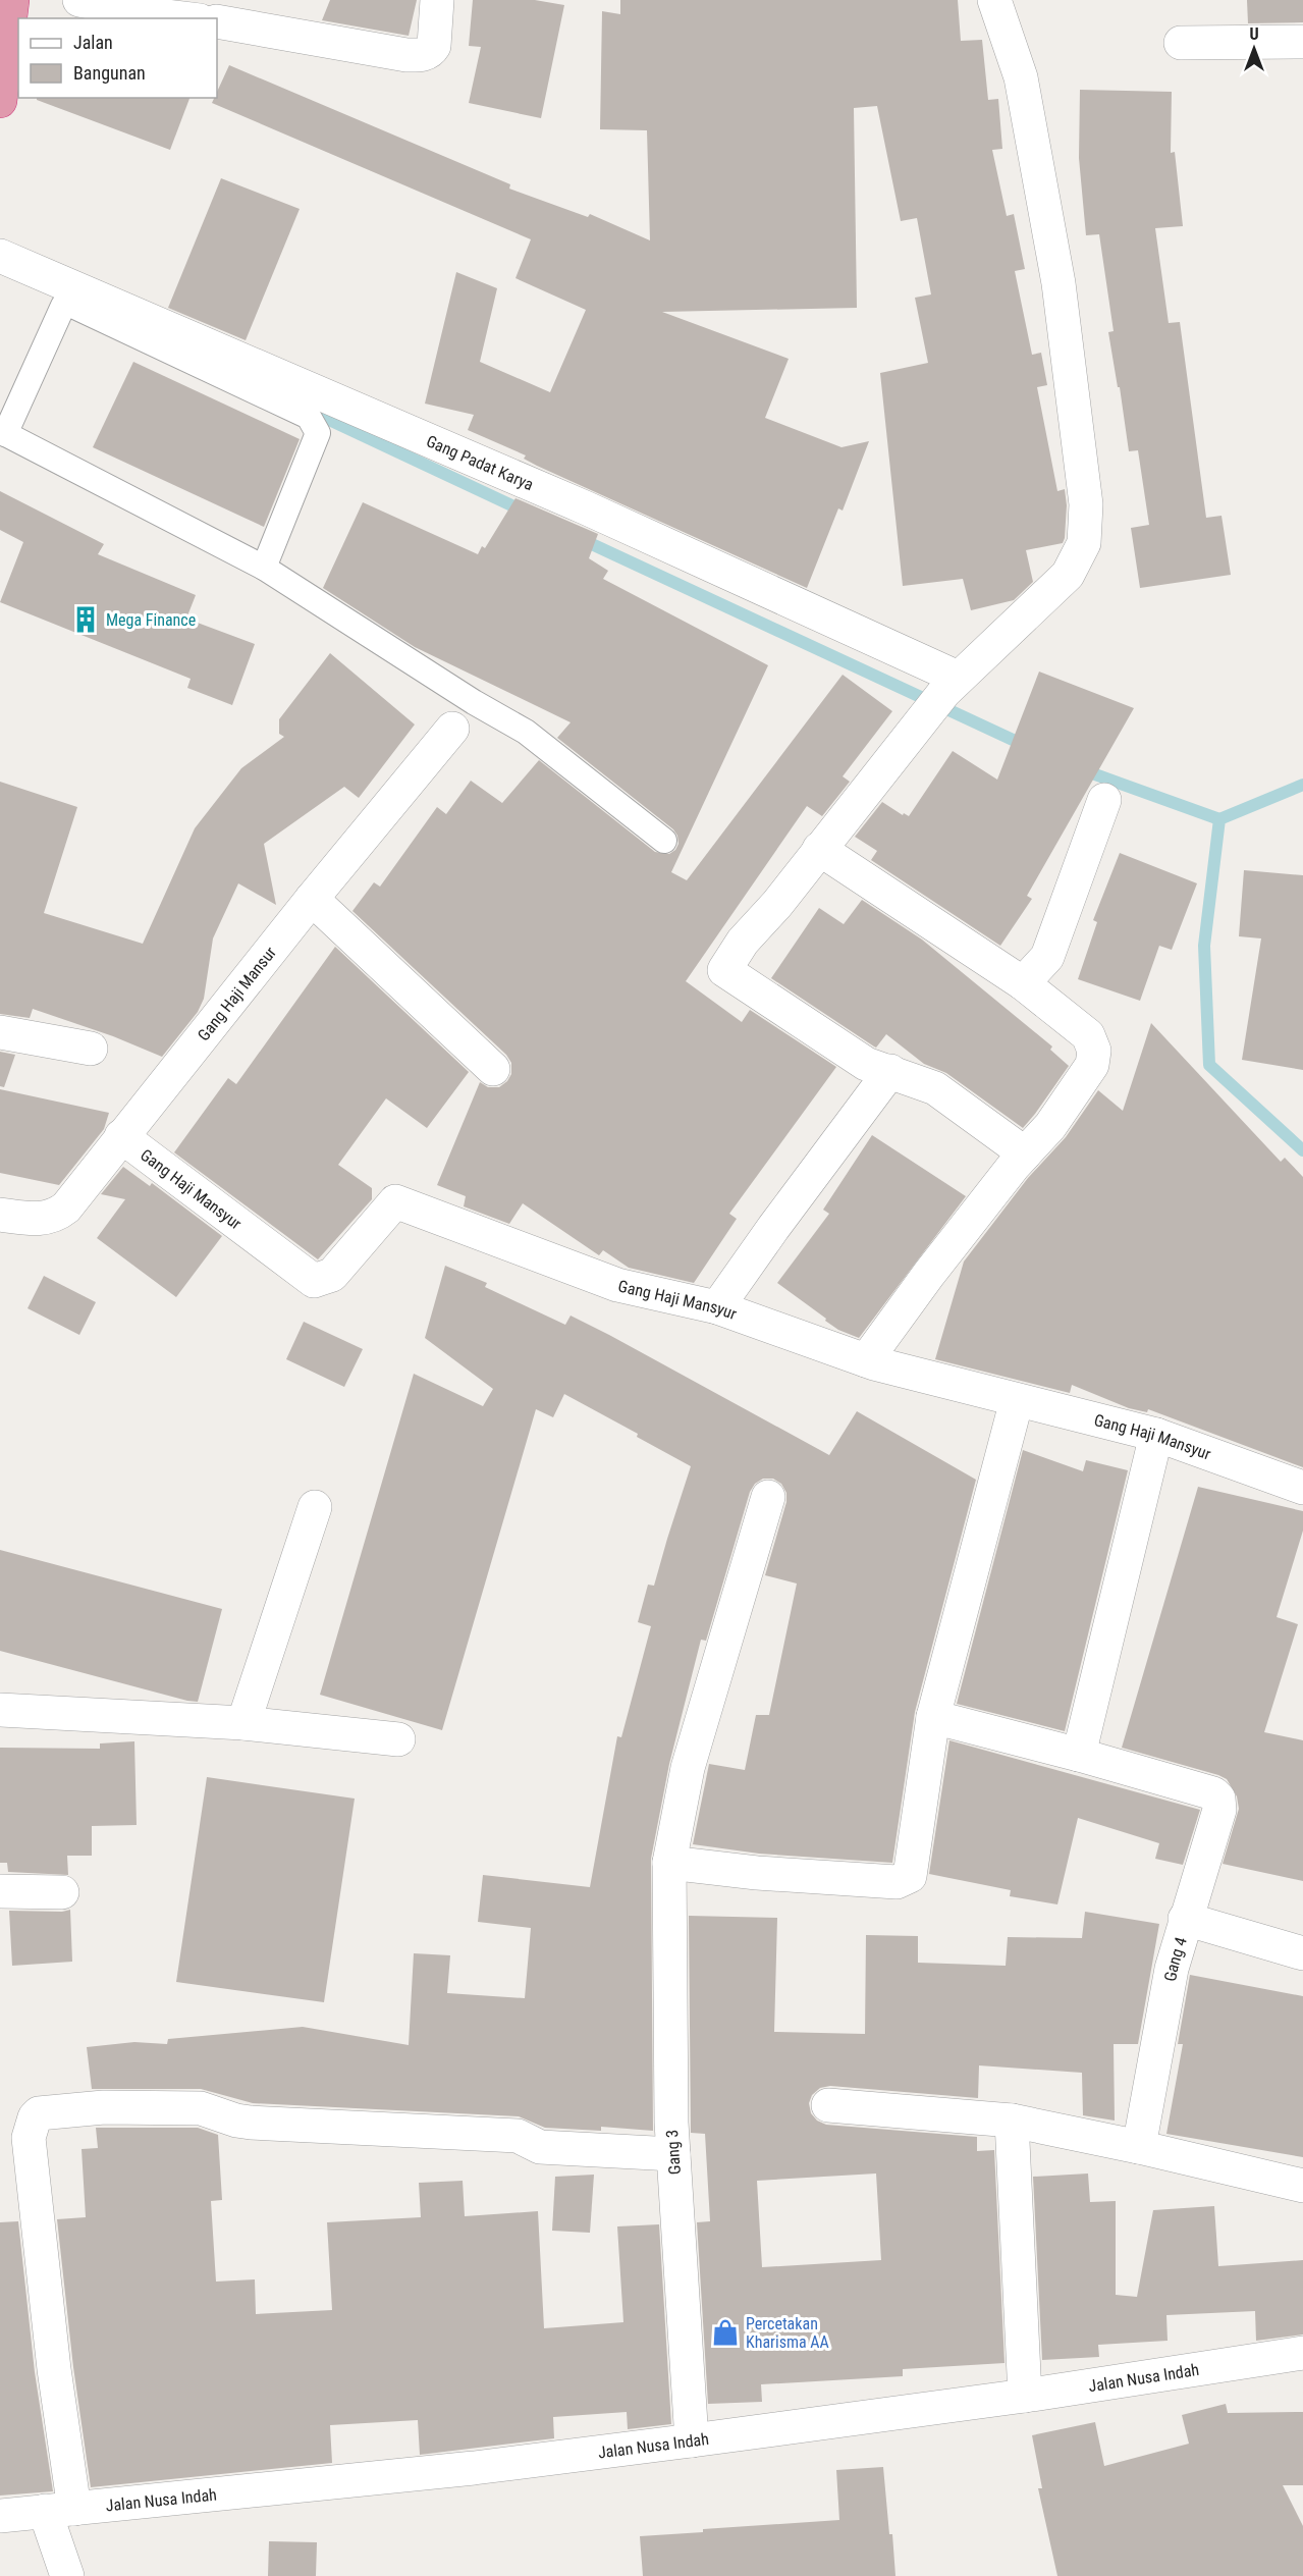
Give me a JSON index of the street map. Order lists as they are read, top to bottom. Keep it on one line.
{"streets":{"street":["Gang Padat Karya","Gang Haji Mansur","Gang Haji Mansyur","Gang 4","Gang 3","Jalan Nusa Indah"]},"crossings":[["Gang Haji Mansur","Gang Haji Mansyur"],["Gang 3","Jalan Nusa Indah"]],"places":{"building":["Mega Finance"],"shop":["Percetakan Kharisma AA"]},"legend":["Jalan","Bangunan"],"north":"top"}
